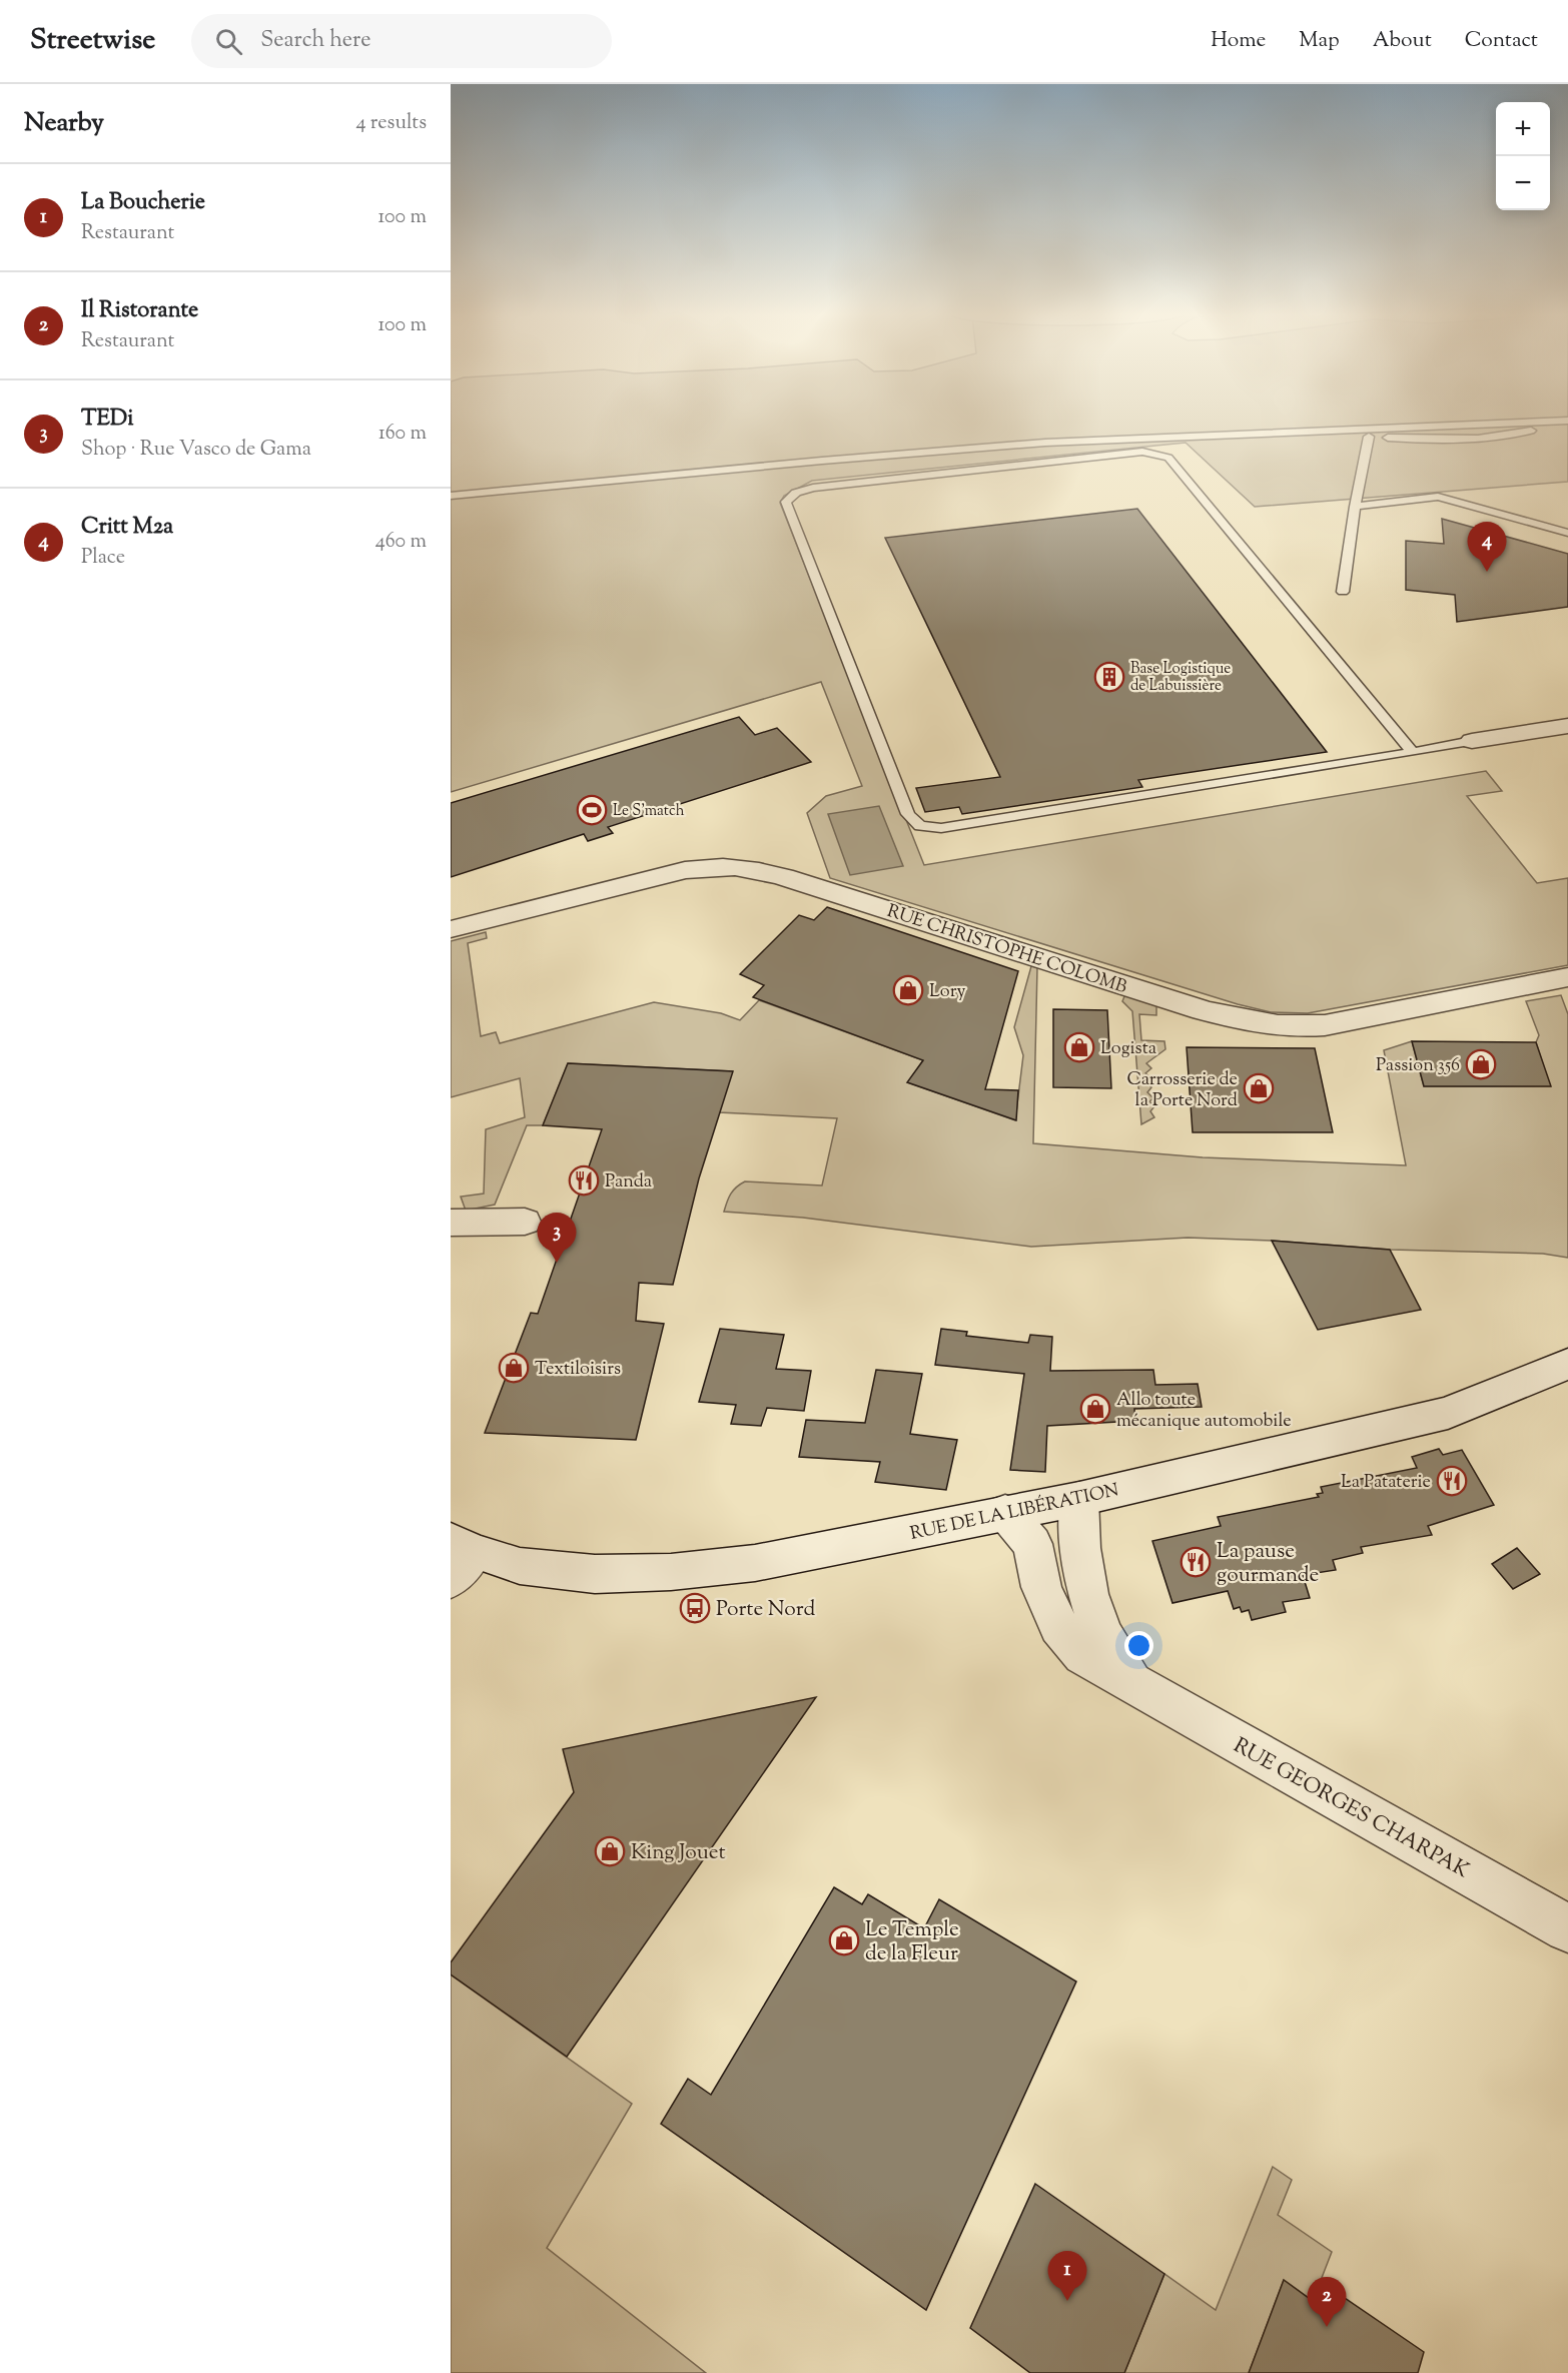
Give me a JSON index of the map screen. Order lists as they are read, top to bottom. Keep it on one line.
{"streets":{"street":["RUE CHRISTOPHE COLOMB","RUE DE LA LIBÉRATION","RUE GEORGES CHARPAK"]},"crossings":[["RUE DE LA LIBÉRATION","RUE GEORGES CHARPAK"]],"places":{"building":["Base Logistique de Labuissière"],"sports":["Le S'match"],"shop":["Lory","Logista","Passion 356","Carrosserie de la Porte Nord","Textiloisirs","Allo toute mécanique automobile","King Jouet","Le Temple de la Fleur"],"restaurant":["Panda","La Pataterie","La pause gourmande"],"bus stop":["Porte Nord"]},"page":{"header":"Streetwise","search":"Search here","nav":["Home","Map","About","Contact"],"heading":["Nearby","4 results"],"map_buttons":["+","−"],"list":[{"mark":"1","name":"La Boucherie","note":"Restaurant","value":"100 m"},{"mark":"2","name":"Il Ristorante","note":"Restaurant","value":"100 m"},{"mark":"3","name":"TEDi","note":"Shop · Rue Vasco de Gama","value":"160 m"},{"mark":"4","name":"Critt M2a","note":"Place","value":"460 m"}],"pins":["4","3","1","2"]}}
